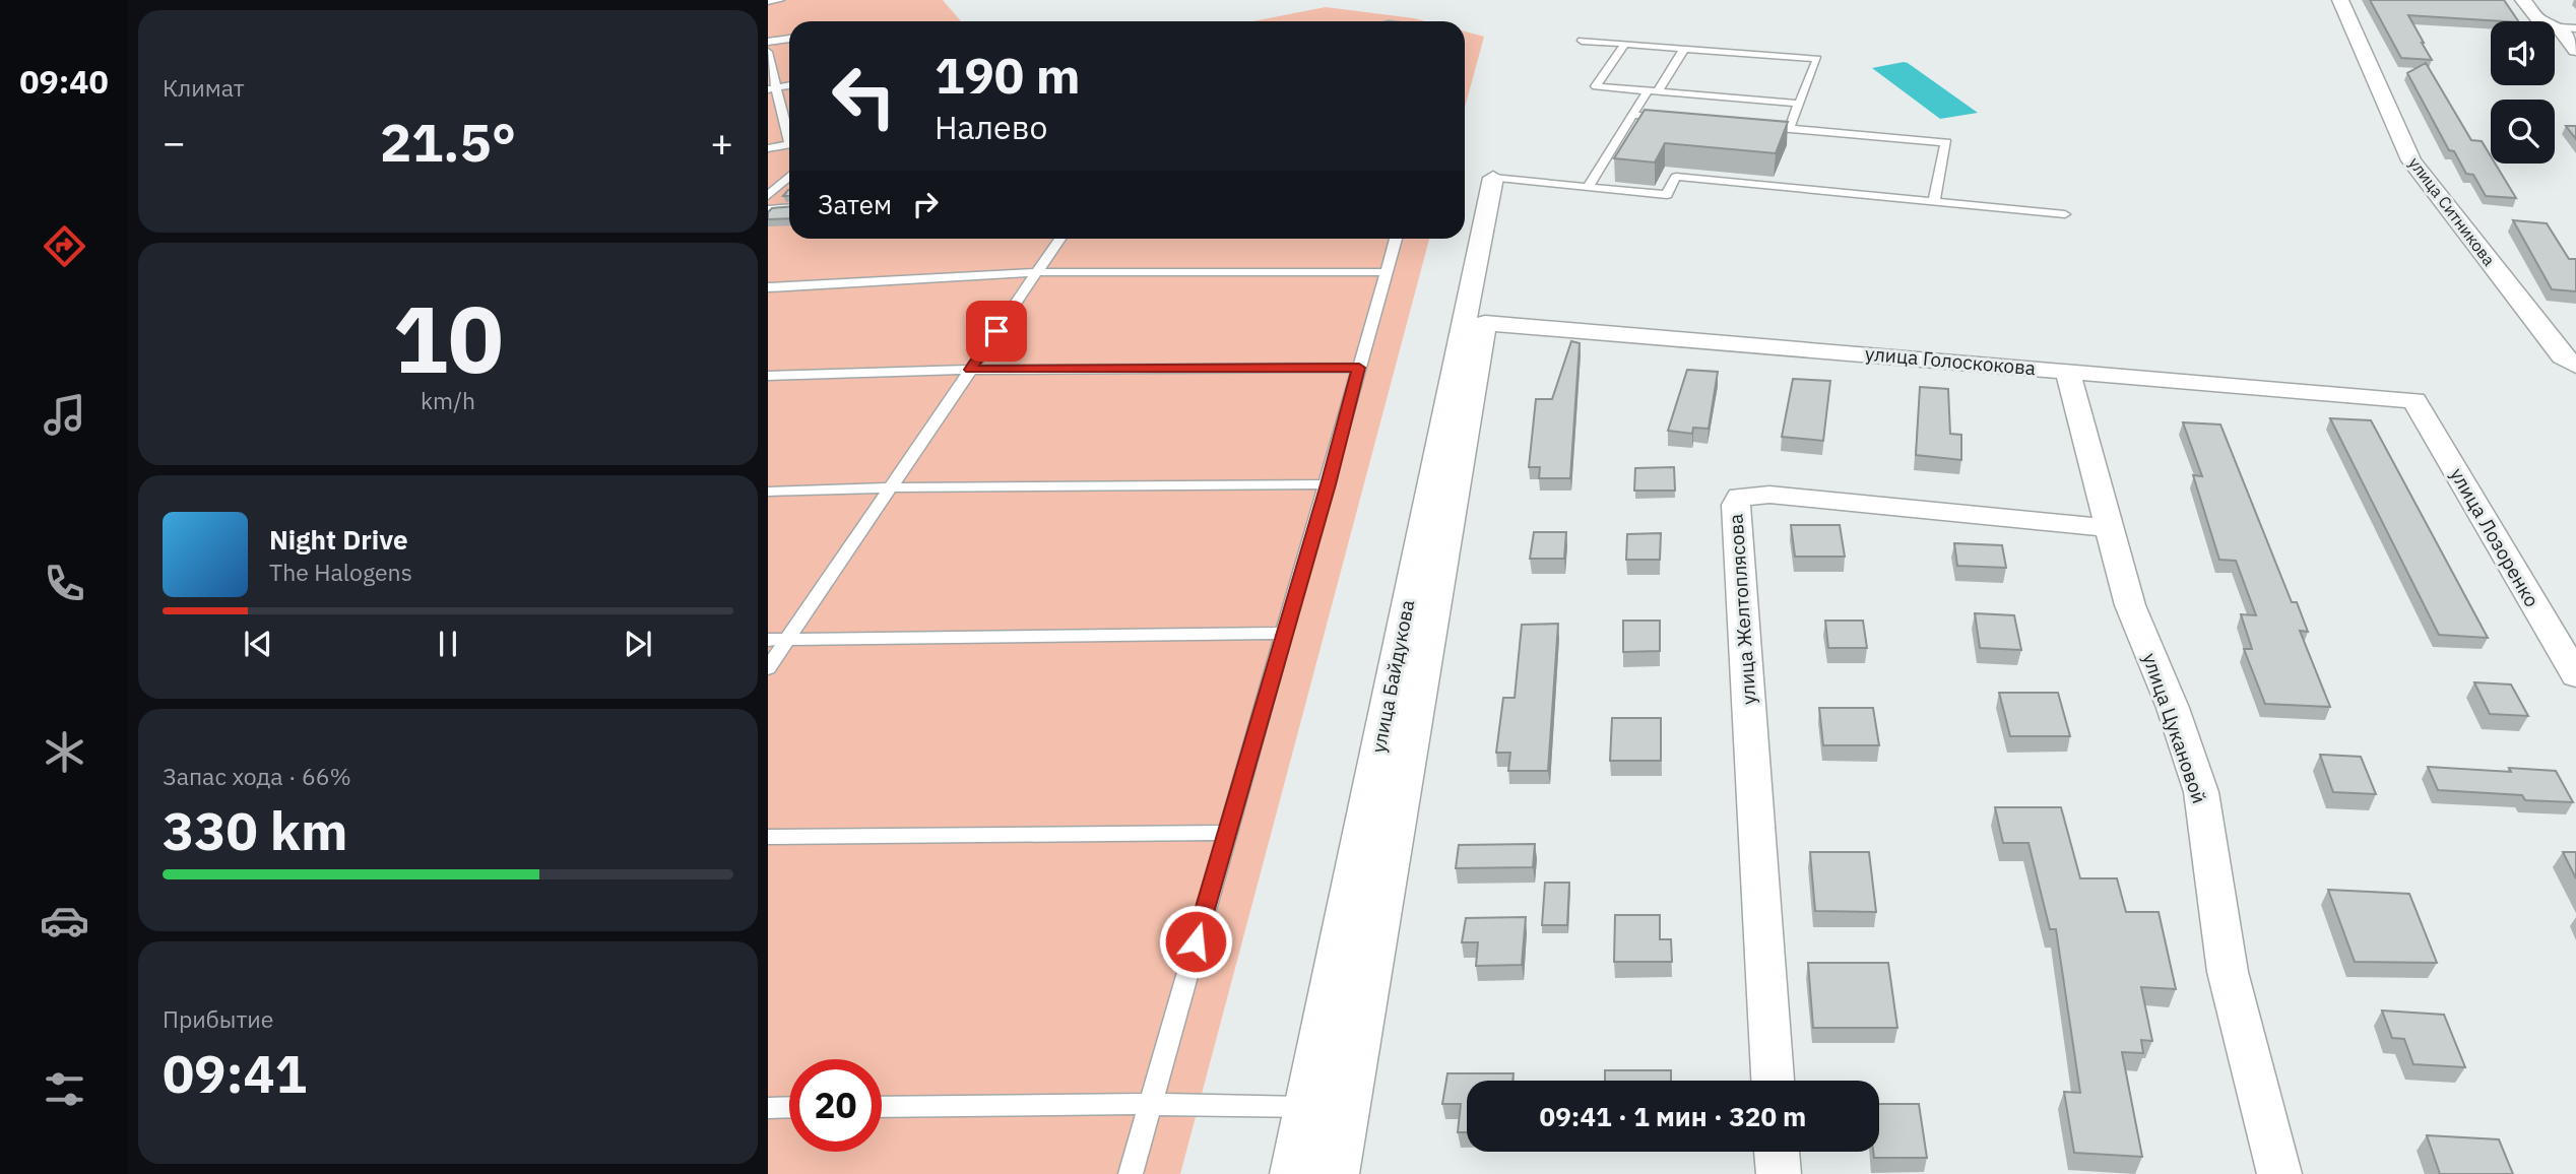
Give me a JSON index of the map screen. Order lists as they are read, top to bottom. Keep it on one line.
{"streets":{"street":["улица Ситникова","улица Голоскокова","улица Лозоренко","улица Желтоплясова","улица Байдукова","улица Цукановой"]},"crossings":[["улица Голоскокова","улица Лозоренко"],["улица Голоскокова","улица Байдукова"],["улица Голоскокова","улица Цукановой"],["улица Желтоплясова","улица Цукановой"]],"page":{"tabs":"09:40","tile":["Климат",["10","km/h"],["Запас хода · 66%","330 km"],["Прибытие","09:41"]],"turn":["190 m","Налево"],"heat":["−","21.5°","+"],"then":"Затем","song":["Night Drive","The Halogens"],"limit":"20","trip":"09:41 · 1 мин · 320 m"}}
